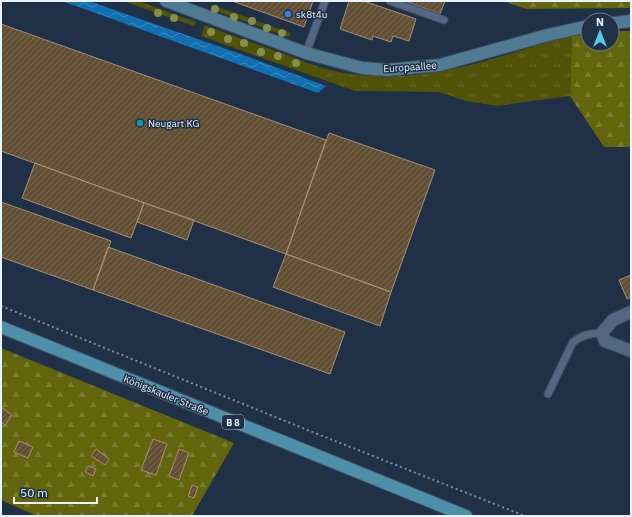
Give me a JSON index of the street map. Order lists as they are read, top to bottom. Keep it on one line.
{"streets":{"main road":["Europaallee","Königskauler Straße","B 8"]},"places":["sk8t4u","Neugart KG"],"scale_bar":"50 m","north":"top"}
